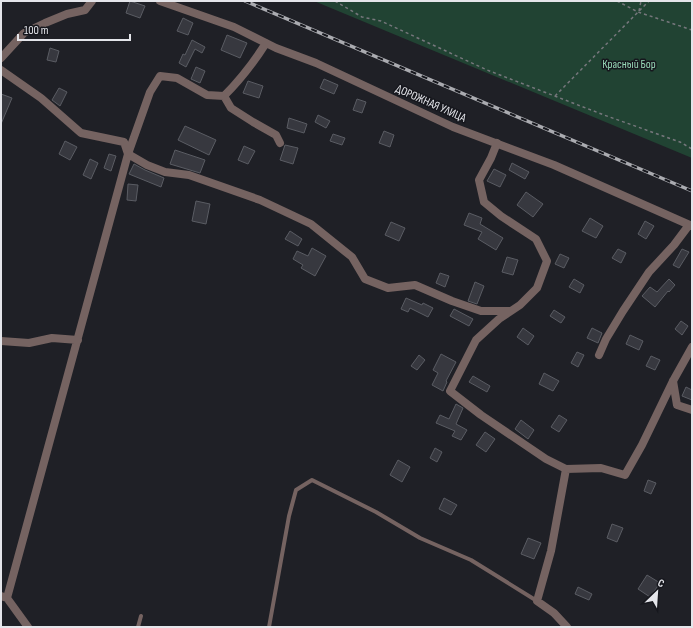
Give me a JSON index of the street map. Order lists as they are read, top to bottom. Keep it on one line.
{"streets":{"street":["ДОРОЖНАЯ УЛИЦА"]},"parks":["Красный Бор"],"scale_bar":"100 m","north":"top right"}
